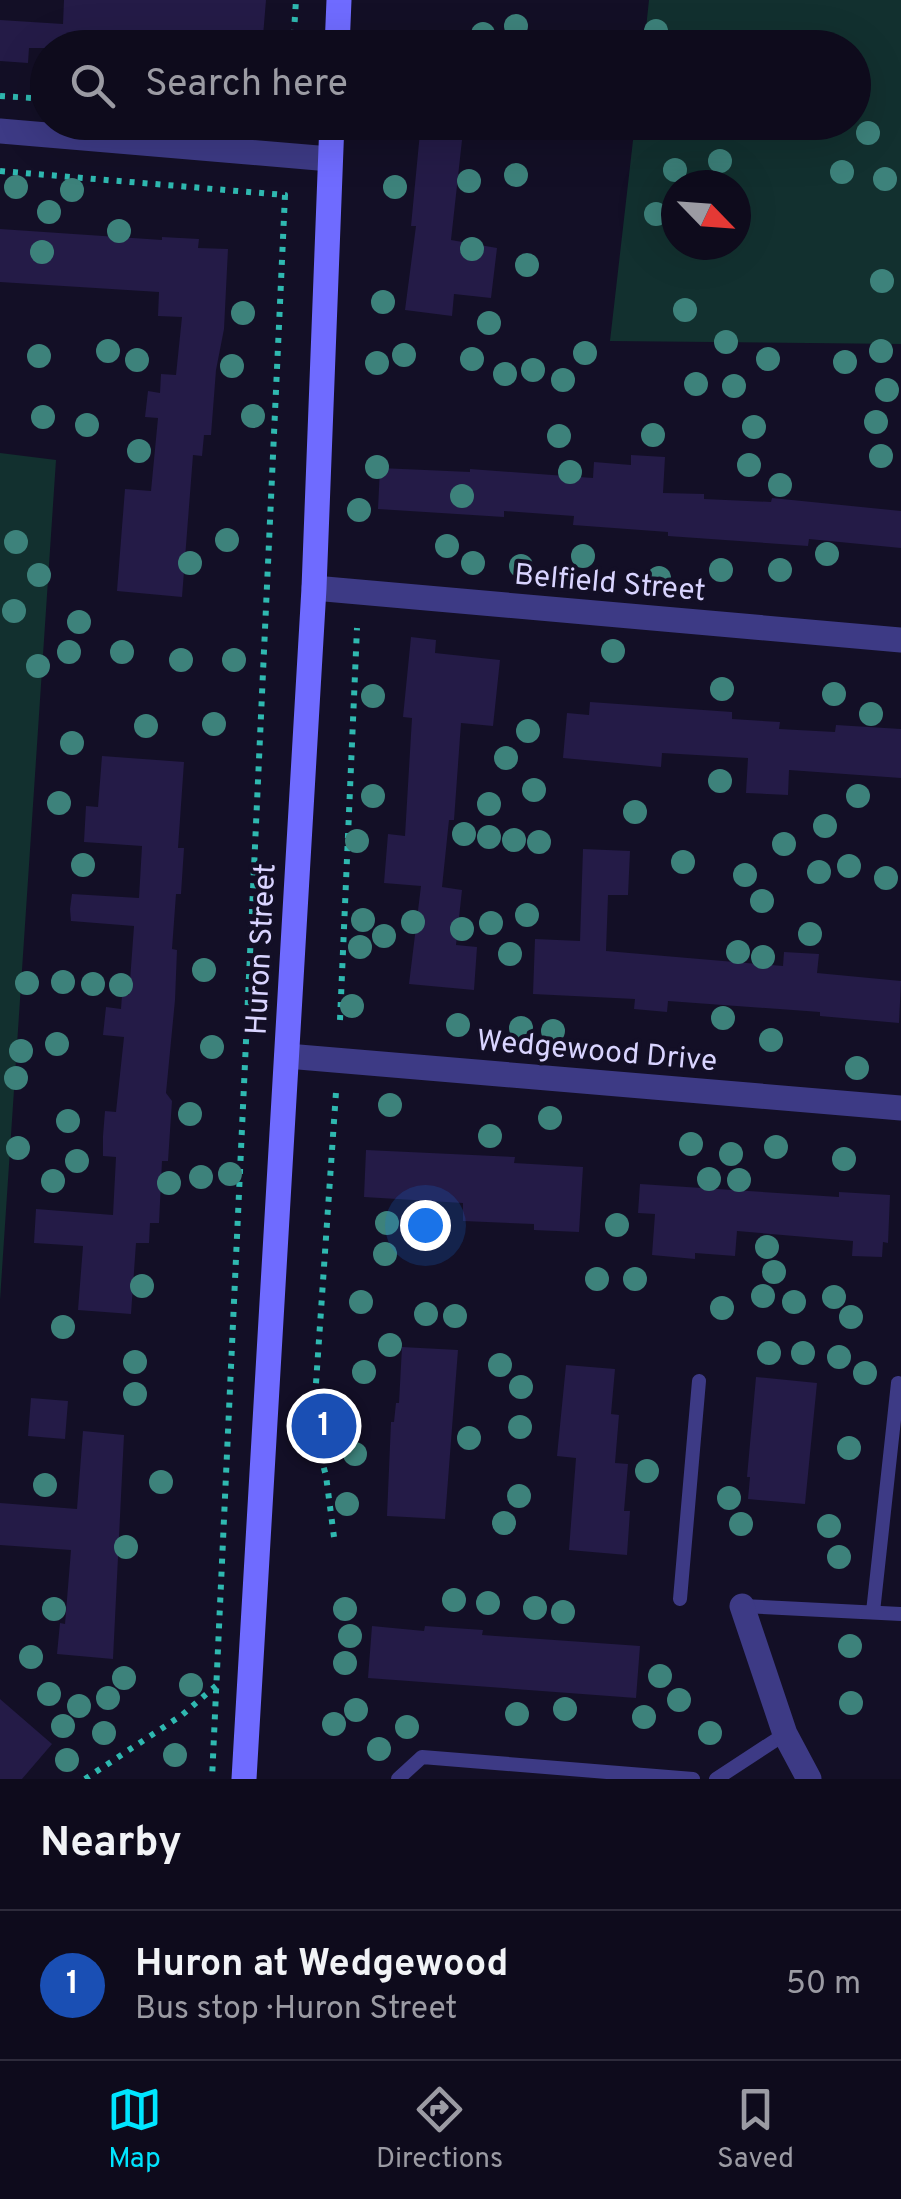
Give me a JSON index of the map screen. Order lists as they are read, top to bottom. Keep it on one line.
{"streets":{"main road":["Huron Street"],"street":["Belfield Street","Wedgewood Drive"]},"crossings":[["Belfield Street","Huron Street"],["Huron Street","Wedgewood Drive"]],"north":"bottom right","page":{"search":"Search here","pins":"1","heading":"Nearby","list":[{"mark":"1","name":"Huron at Wedgewood","note":"Bus stop · Huron Street","value":"50 m"}],"nav":["Map","Directions","Saved"]}}
